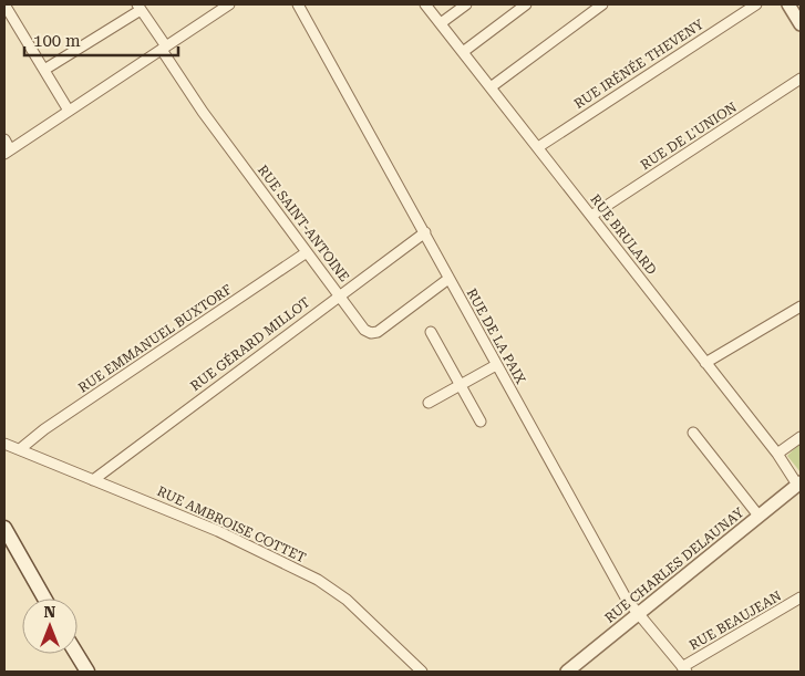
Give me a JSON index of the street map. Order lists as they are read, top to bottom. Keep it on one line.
{"streets":{"street":["RUE IRÉNÉE THEVENY","RUE DE L'UNION","RUE SAINT-ANTOINE","RUE BRULARD","RUE DE LA PAIX","RUE EMMANUEL BUXTORF","RUE GÉRARD MILLOT","RUE AMBROISE COTTET","RUE CHARLES DELAUNAY","RUE BEAUJEAN"]},"crossings":[["RUE IRÉNÉE THEVENY","RUE BRULARD"],["RUE DE L'UNION","RUE BRULARD"],["RUE SAINT-ANTOINE","RUE DE LA PAIX"],["RUE SAINT-ANTOINE","RUE EMMANUEL BUXTORF"],["RUE SAINT-ANTOINE","RUE GÉRARD MILLOT"],["RUE BRULARD","RUE CHARLES DELAUNAY"],["RUE DE LA PAIX","RUE GÉRARD MILLOT"],["RUE DE LA PAIX","RUE CHARLES DELAUNAY"],["RUE DE LA PAIX","RUE BEAUJEAN"],["RUE EMMANUEL BUXTORF","RUE AMBROISE COTTET"],["RUE GÉRARD MILLOT","RUE AMBROISE COTTET"]],"scale_bar":"100 m","north":"top"}
